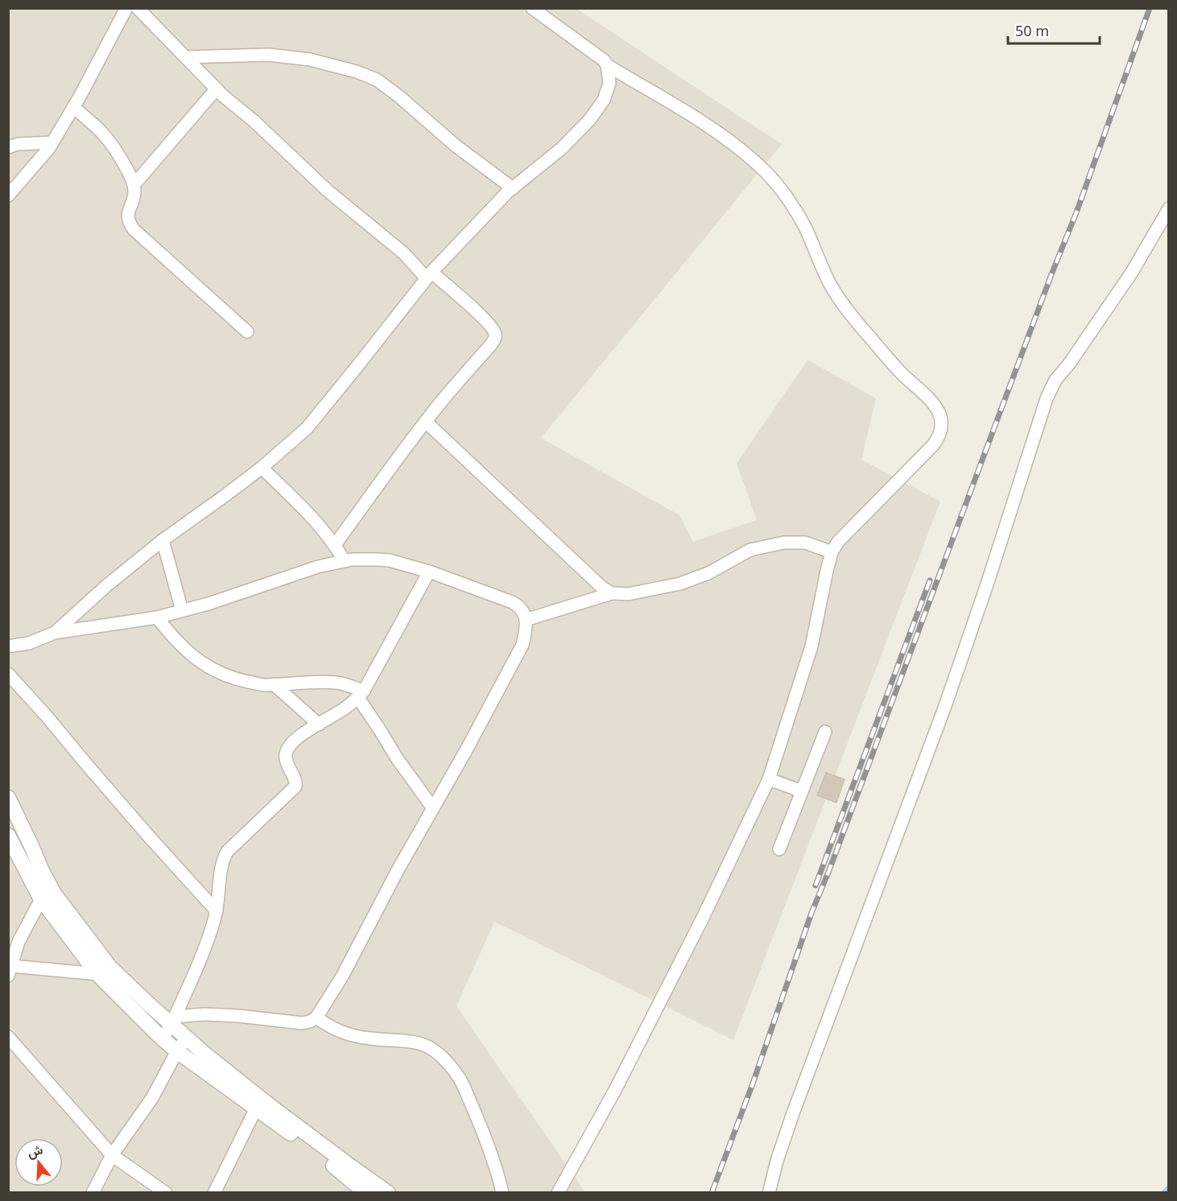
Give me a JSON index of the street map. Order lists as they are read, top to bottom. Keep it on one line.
{"scale_bar":"50 m","north":"top"}
